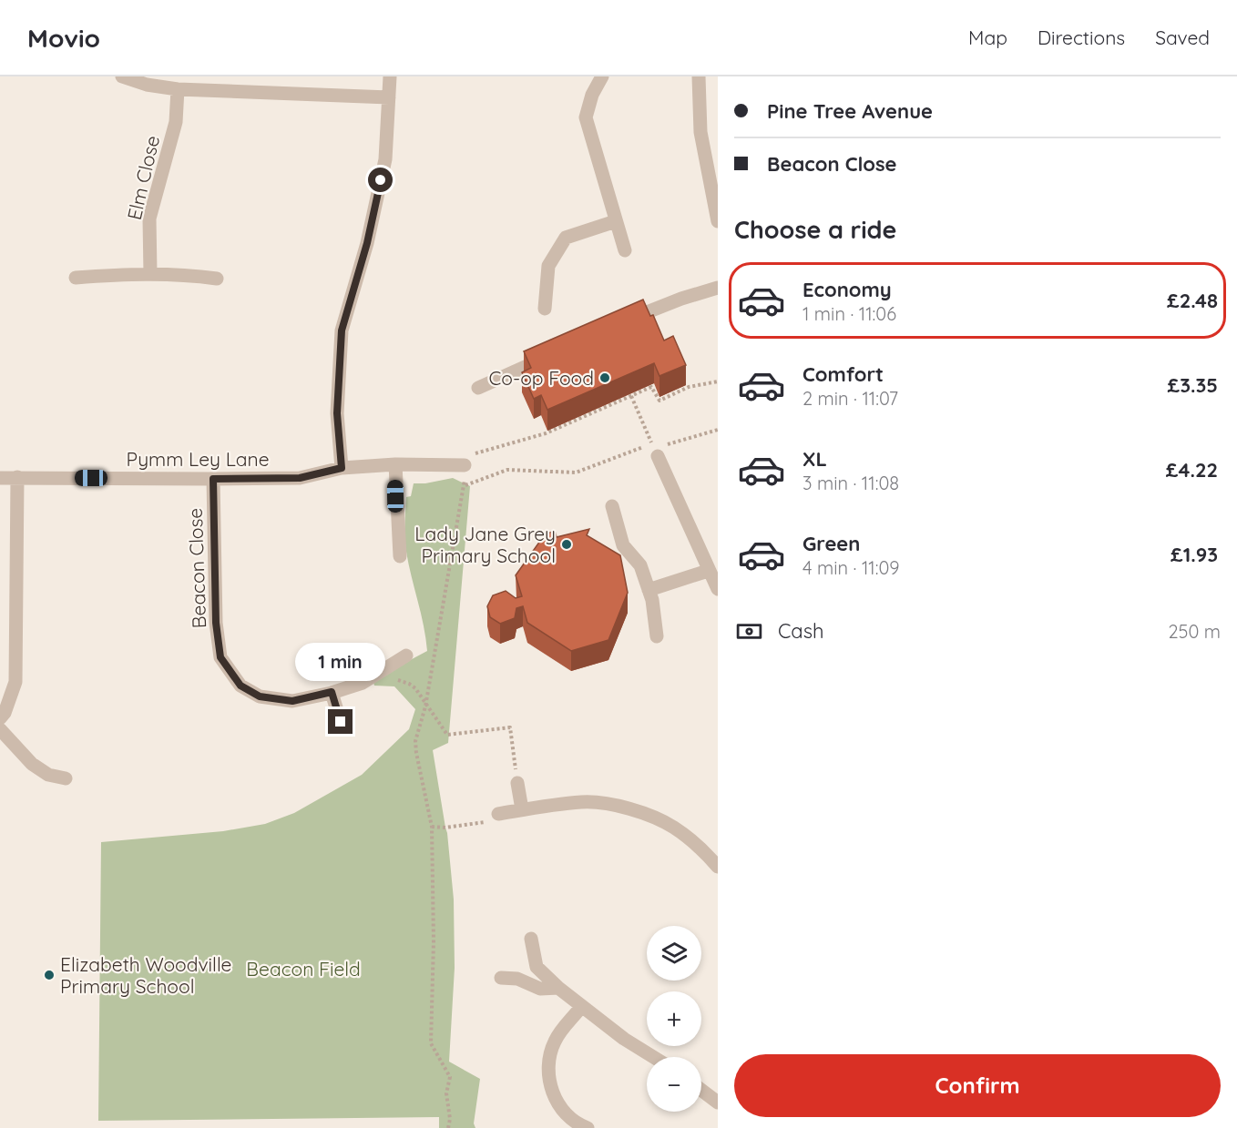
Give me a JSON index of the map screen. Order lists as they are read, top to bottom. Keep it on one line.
{"streets":{"street":["Elm Close","Pymm Ley Lane","Beacon Close"]},"crossings":[["Pymm Ley Lane","Beacon Close"]],"parks":["Beacon Field"],"places":["Co-op Food","Lady Jane Grey Primary School","Elizabeth Woodville Primary School"],"page":{"header":"Movio","nav":["Map","Directions","Saved"],"banner":["Pine Tree Avenue","Beacon Close"],"heading":"Choose a ride","list":[{"name":"Economy","note":"1 min · 11:06","value":"£2.48"},{"name":"Comfort","note":"2 min · 11:07","value":"£3.35"},{"name":"XL","note":"3 min · 11:08","value":"£4.22"},{"name":"Green","note":"4 min · 11:09","value":"£1.93"}],"pay":["Cash","250 m"],"bubble":"1 min","map_buttons":["+","−"],"buttons":"Confirm"}}
